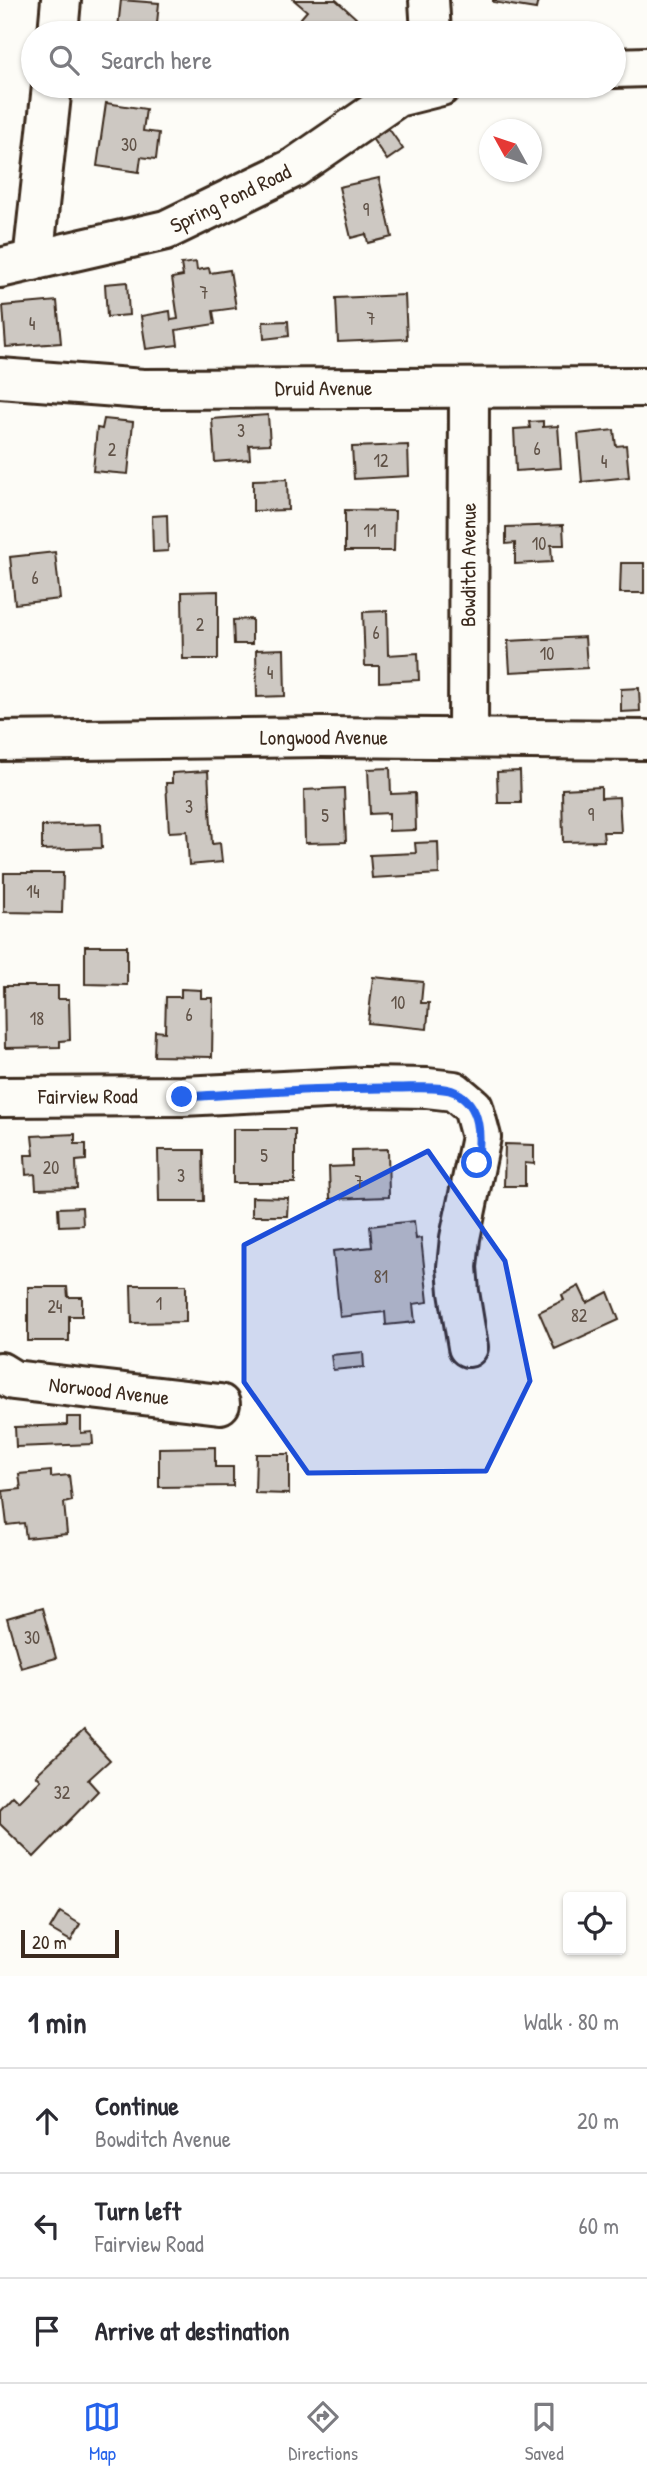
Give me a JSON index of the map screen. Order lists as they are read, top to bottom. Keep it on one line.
{"streets":{"street":["Spring Pond Road","Druid Avenue","Bowditch Avenue","Longwood Avenue","Fairview Road","Norwood Avenue"]},"crossings":[["Druid Avenue","Bowditch Avenue"],["Bowditch Avenue","Longwood Avenue"]],"house_numbers":["30","9","7","7","4","3","6","2","12","4","11","10","6","2","6","10","4","3","9","5","14","10","6","18","5","20","3","7","81","1","24","82","30","32"],"scale_bar":"20 m","north":"top left","page":{"search":"Search here","scale":"20 m","heading":["1 min","Walk · 80 m"],"list":[["Continue","Bowditch Avenue","20 m"],["Turn left","Fairview Road","60 m"],"Arrive at destination"],"nav":["Map","Directions","Saved"]}}
